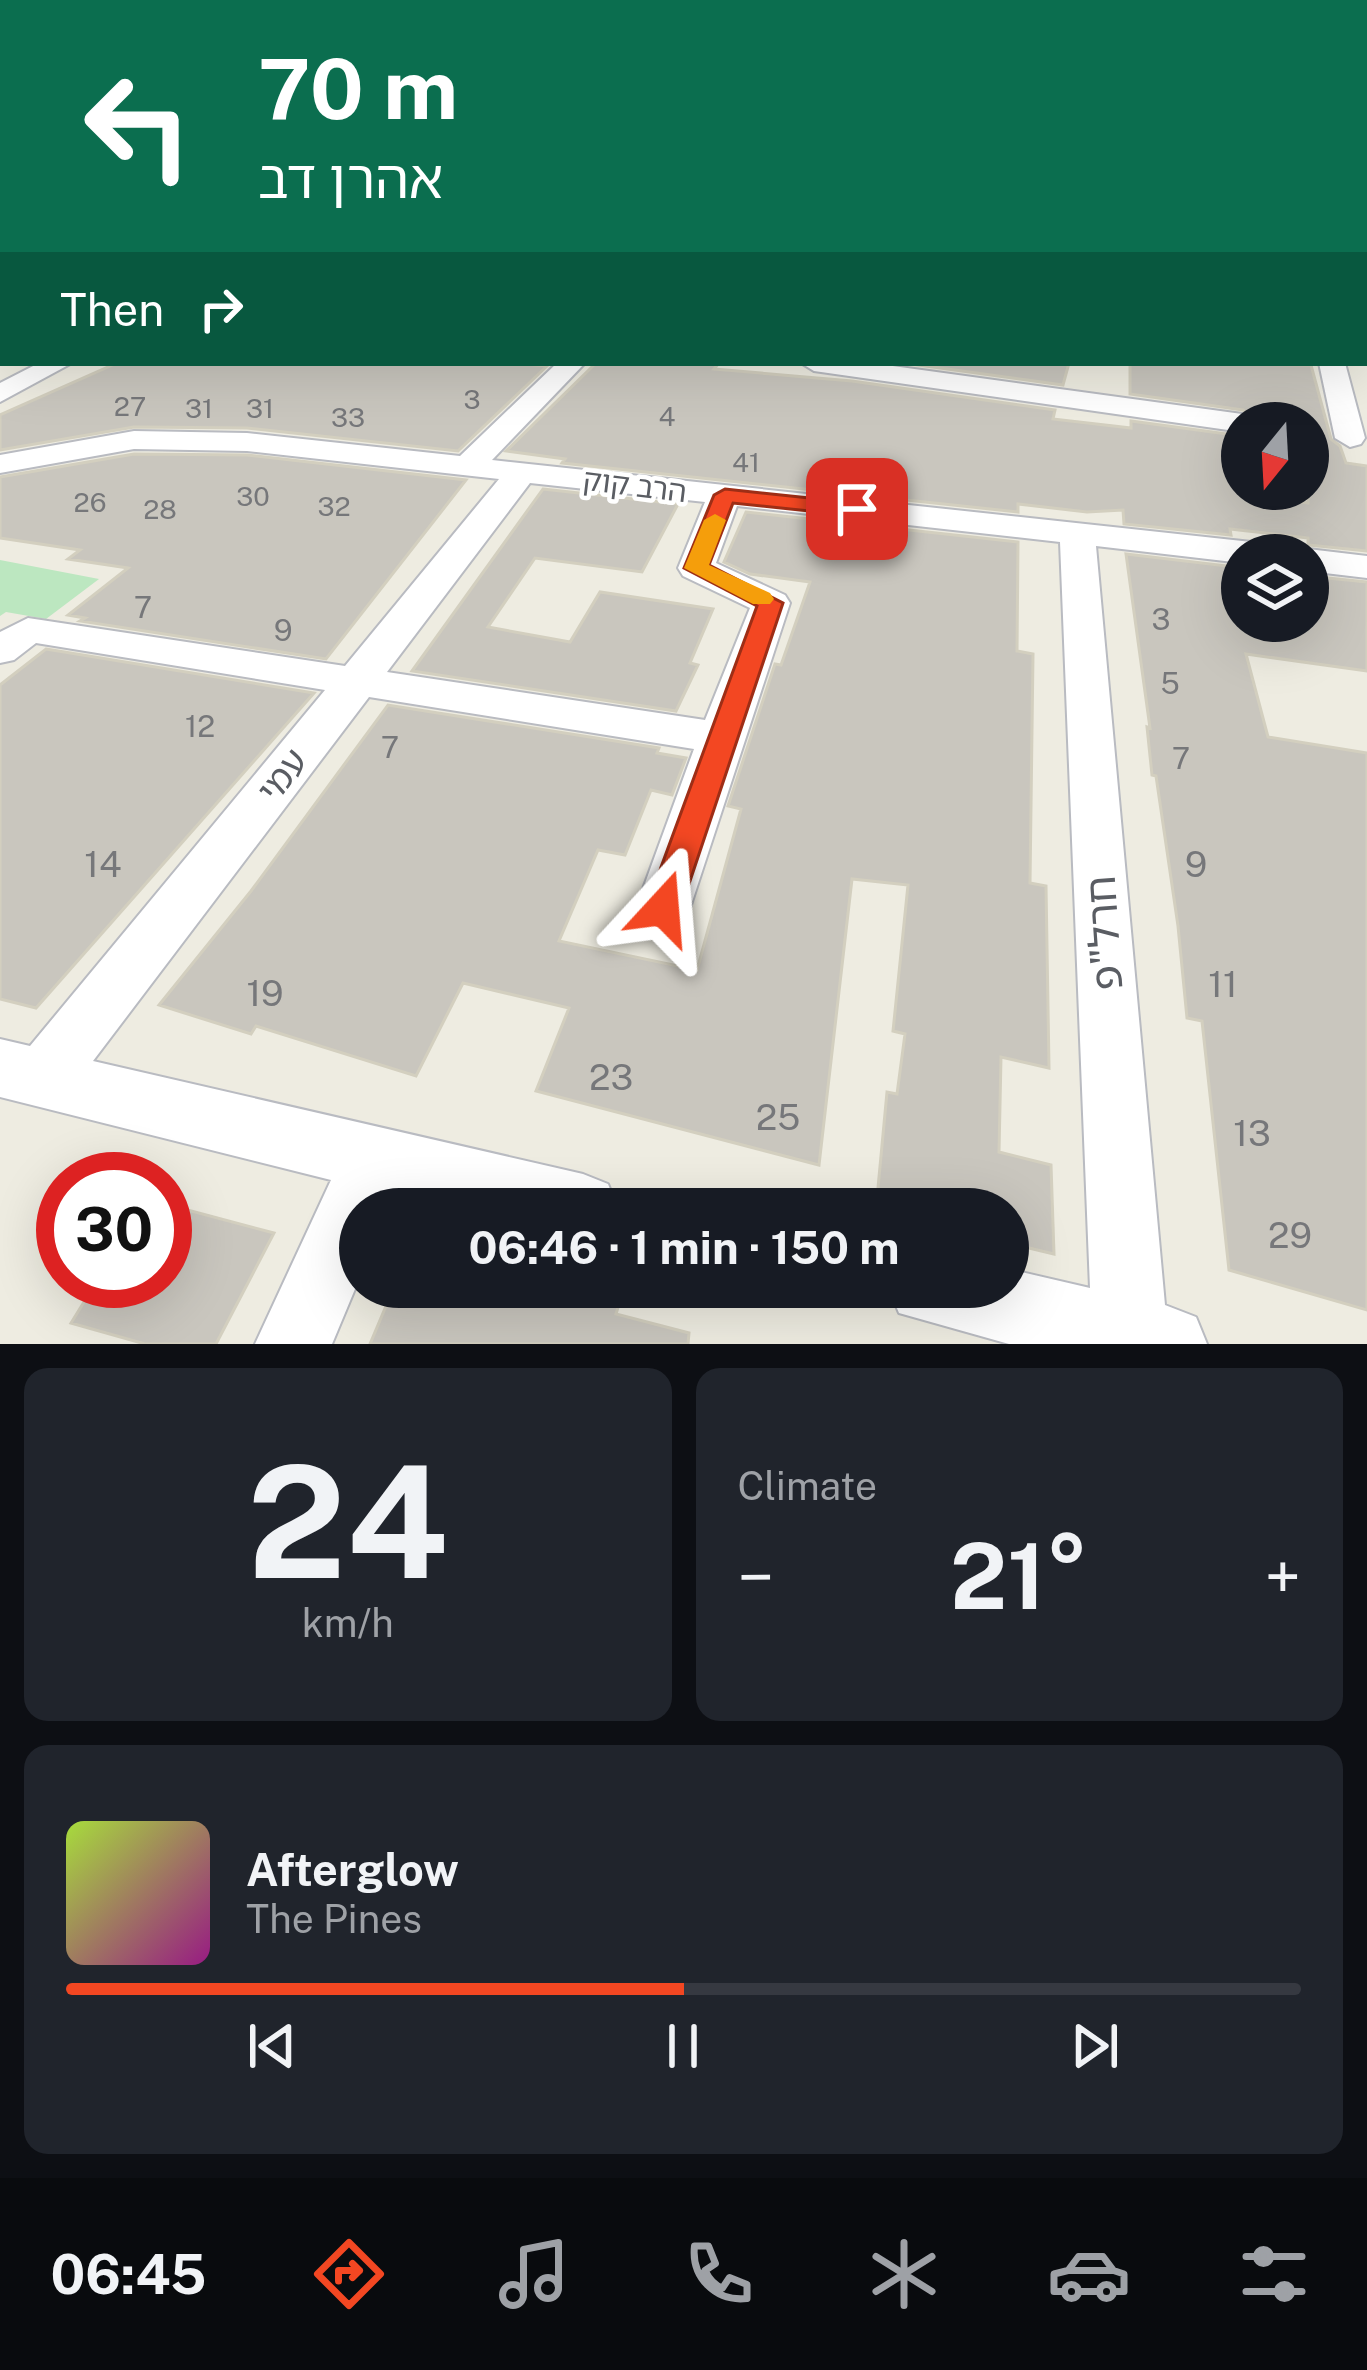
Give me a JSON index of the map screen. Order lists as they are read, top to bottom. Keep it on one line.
{"streets":{"street":["הרב קוק","עמי","חרל\"פ"]},"crossings":[["הרב קוק","עמי"],["הרב קוק","חרל\"פ"]],"house_numbers":["3","27","31","31","4","33","41","30","26","32","28","7","3","9","5","12","7","7","14","9","11","19","23","25","13","29"],"north":"bottom","page":{"turn":["70 m","אהרן דב"],"then":"Then","limit":"30","trip":"06:46 · 1 min · 150 m","tile":[["24","km/h"],"Climate"],"heat":["−","21°","+"],"song":["Afterglow","The Pines"],"tabs":"06:45"}}
